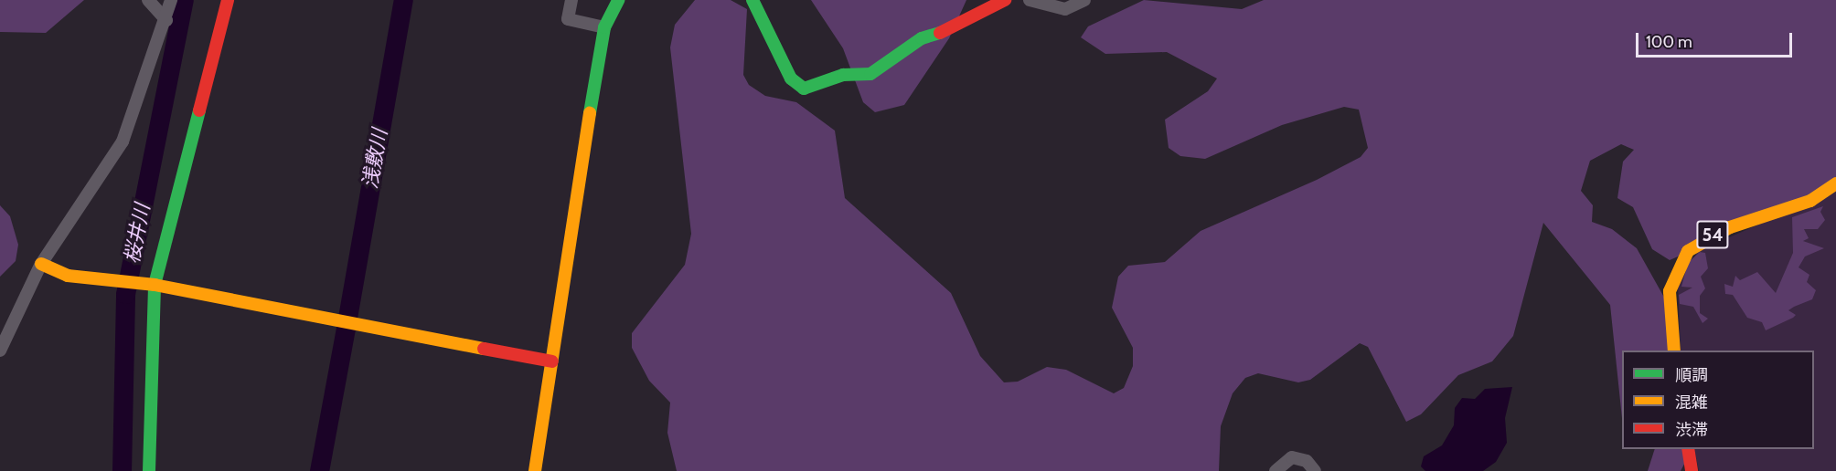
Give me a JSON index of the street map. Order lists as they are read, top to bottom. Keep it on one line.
{"streets":{"street":["54"]},"water":["浅敷川","桜井川"],"legend":["順調","混雑","渋滞"],"scale_bar":"100 m"}
